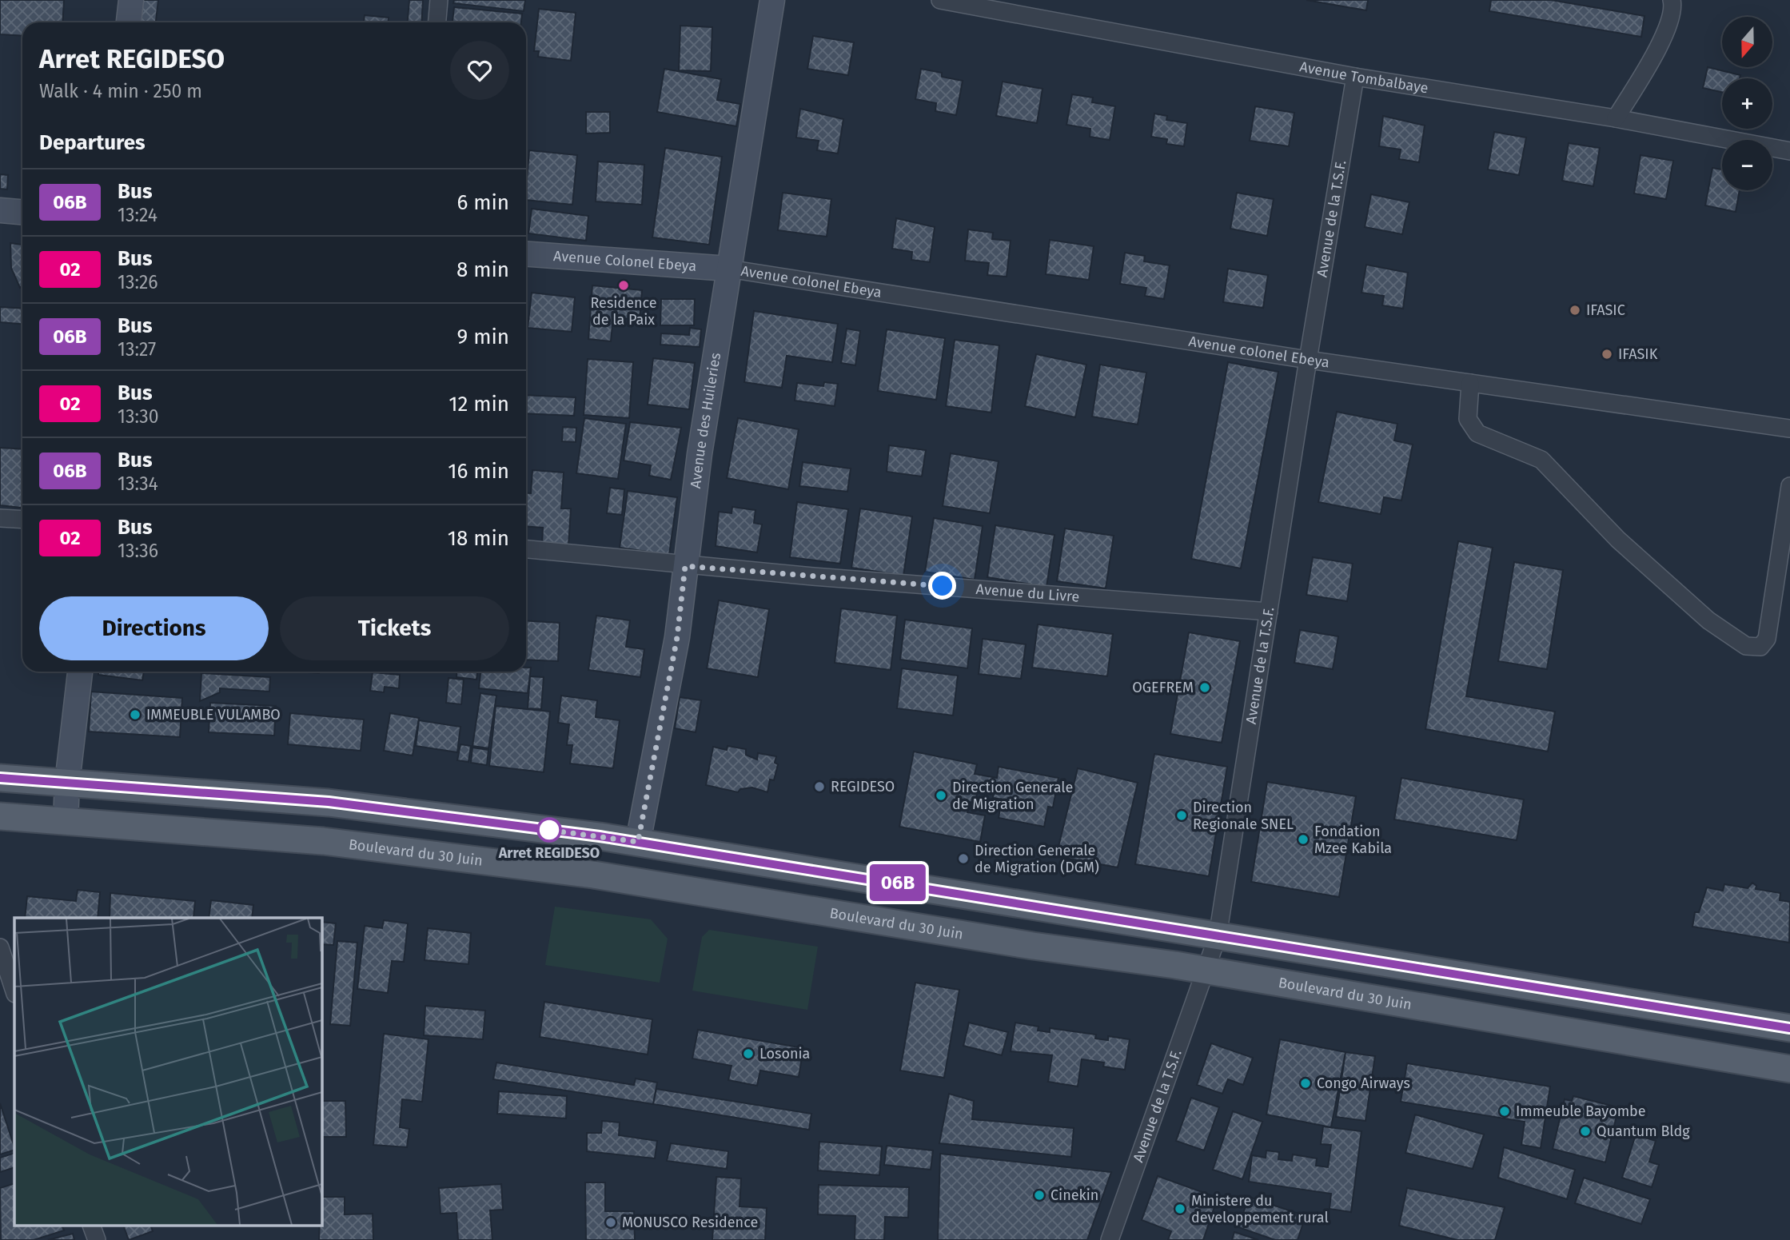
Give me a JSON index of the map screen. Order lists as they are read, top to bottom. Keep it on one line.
{"streets":{"main road":["Avenue Colonel Ebeya","Avenue des Huileries","Boulevard du 30 Juin"],"street":["Avenue Tombalbaye","Avenue de la T.S.F.","Avenue colonel Ebeya","Avenue du Livre"]},"crossings":[["Avenue Tombalbaye","Avenue de la T.S.F."],["Avenue de la T.S.F.","Avenue colonel Ebeya"],["Avenue de la T.S.F.","Avenue du Livre"],["Avenue de la T.S.F.","Boulevard du 30 Juin"],["Avenue Colonel Ebeya","Avenue colonel Ebeya"],["Avenue Colonel Ebeya","Avenue des Huileries"],["Avenue colonel Ebeya","Avenue des Huileries"],["Avenue des Huileries","Avenue du Livre"]],"places":["Residence de la Paix","IFASIC","IFASIK","OGEFREM","IMMEUBLE VULAMBO","REGIDESO","Direction Generale de Migration","Direction Regionale SNEL","Arret REGIDESO","Fondation Mzee Kabila","Direction Generale de Migration (DGM)","Losonia","Congo Airways","Immeuble Bayombe","Quantum Bldg","Cinekin","Ministere du developpement rural","MONUSCO Residence"],"lines":["bus line 06B"],"north":"bottom","page":{"on_map":"06B","map_buttons":["+","−"],"heading":[["Arret REGIDESO","Walk · 4 min · 250 m"],"Departures"],"list":[{"mark":"06B","name":"Bus","note":"13:24","value":"6 min"},{"mark":"02","name":"Bus","note":"13:26","value":"8 min"},{"mark":"06B","name":"Bus","note":"13:27","value":"9 min"},{"mark":"02","name":"Bus","note":"13:30","value":"12 min"},{"mark":"06B","name":"Bus","note":"13:34","value":"16 min"},{"mark":"02","name":"Bus","note":"13:36","value":"18 min"}],"buttons":["Directions","Tickets"]}}
